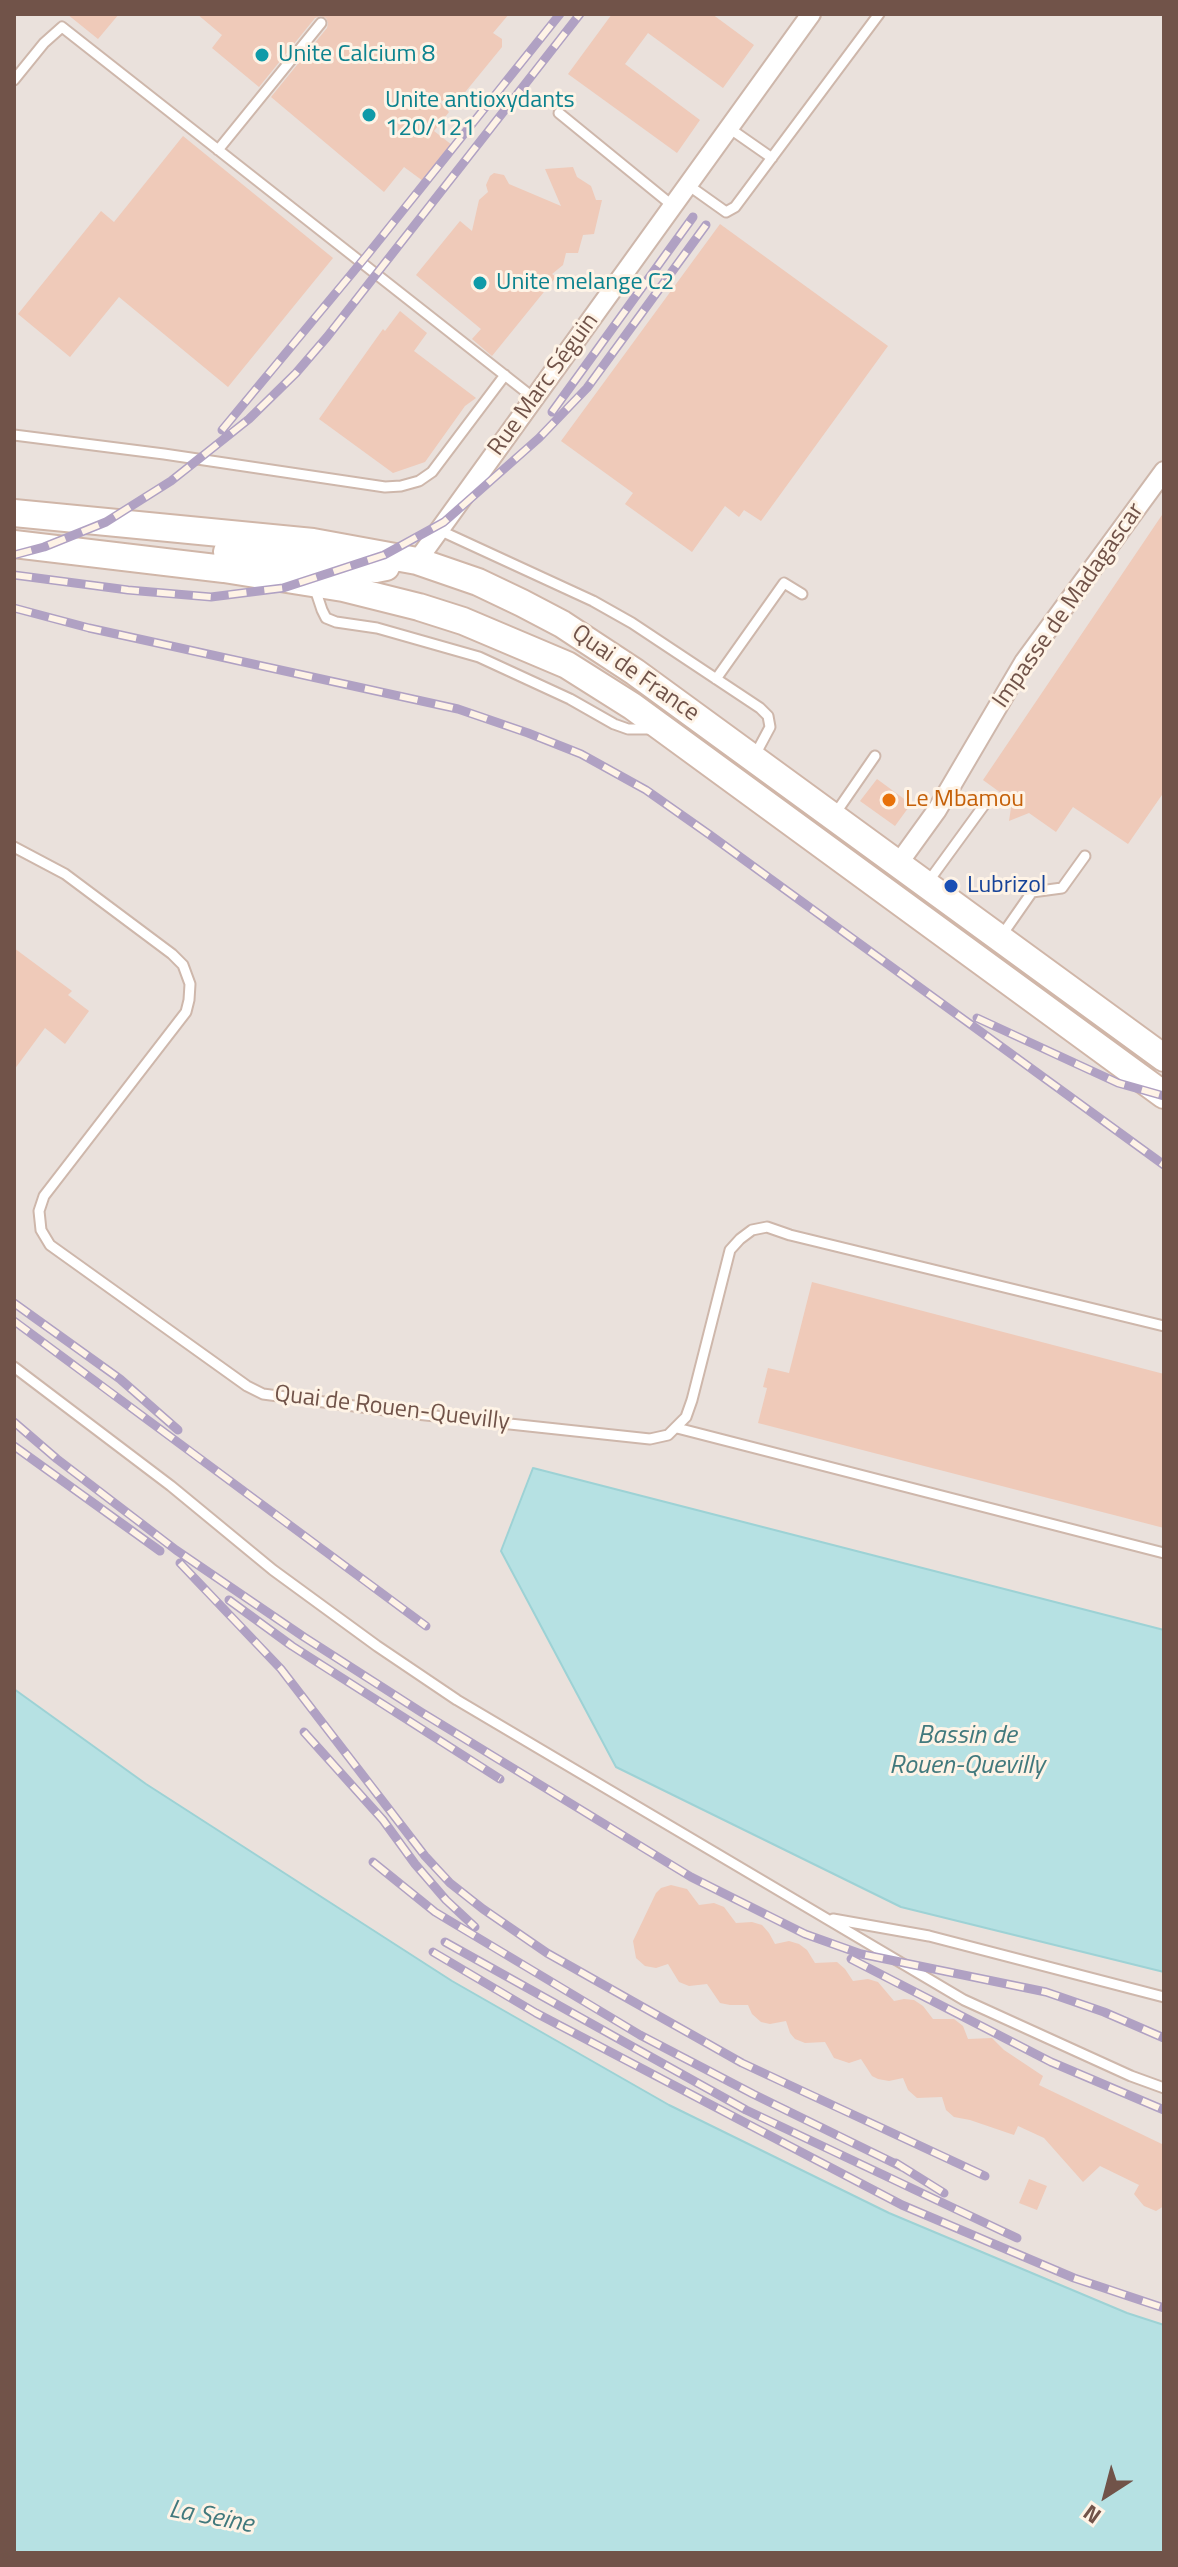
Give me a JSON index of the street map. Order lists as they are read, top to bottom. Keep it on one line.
{"streets":{"main road":["Quai de France"],"street":["Rue Marc Séguin","Impasse de Madagascar"],"lane":["Quai de Rouen-Quevilly"]},"crossings":[["Rue Marc Séguin","Quai de France"],["Impasse de Madagascar","Quai de France"]],"water":["Bassin de Rouen-Quevilly","La Seine"],"places":["Unite Calcium 8","Unite antioxydants 120/121","Unite melange C2","Le Mbamou","Lubrizol"],"north":"bottom left"}
